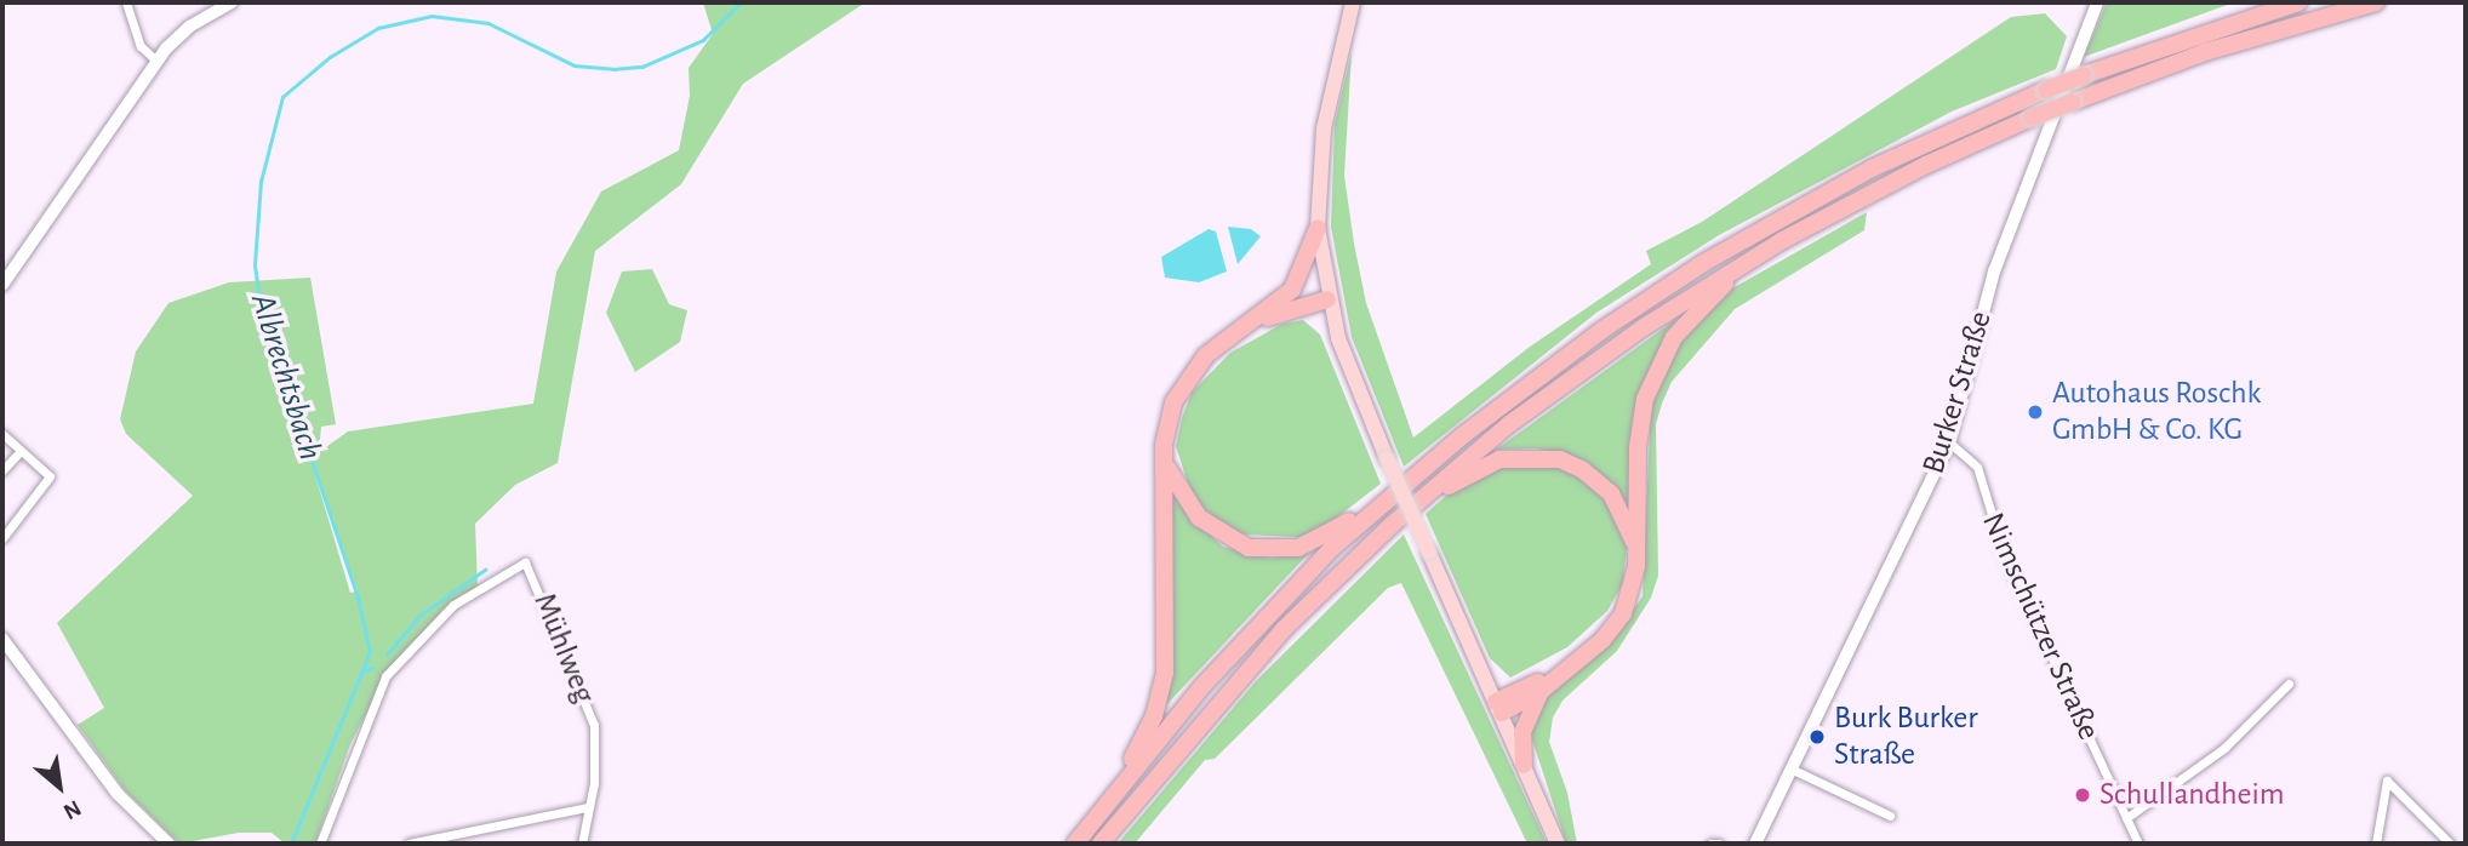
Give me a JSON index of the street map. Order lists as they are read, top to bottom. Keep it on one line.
{"streets":{"street":["Burker Straße","Nimschützer Straße","Mühlweg"]},"crossings":[["Burker Straße","Nimschützer Straße"]],"water":["Albrechtsbach"],"places":["Autohaus Roschk GmbH & Co. KG","Burk Burker Straße","Schullandheim"],"north":"bottom right"}
